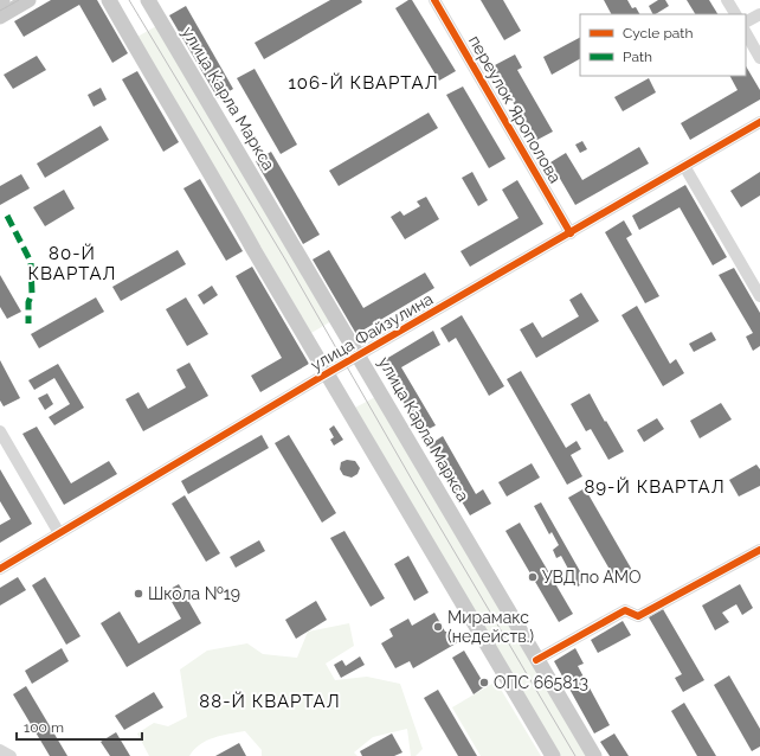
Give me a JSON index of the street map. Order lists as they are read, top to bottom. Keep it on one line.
{"streets":{"main road":["улица Карла Маркса"],"street":["переулок Ярополова","улица Файзулина"]},"crossings":[["улица Карла Маркса","улица Файзулина"],["переулок Ярополова","улица Файзулина"]],"districts":["106-Й КВАРТАЛ","80-Й КВАРТАЛ","89-Й КВАРТАЛ","88-Й КВАРТАЛ"],"places":["УВД по АМО","Школа №19","Мирамакс (недейств.)","ОПС 665813"],"legend":["Cycle path","Path"],"scale_bar":"100 m"}
